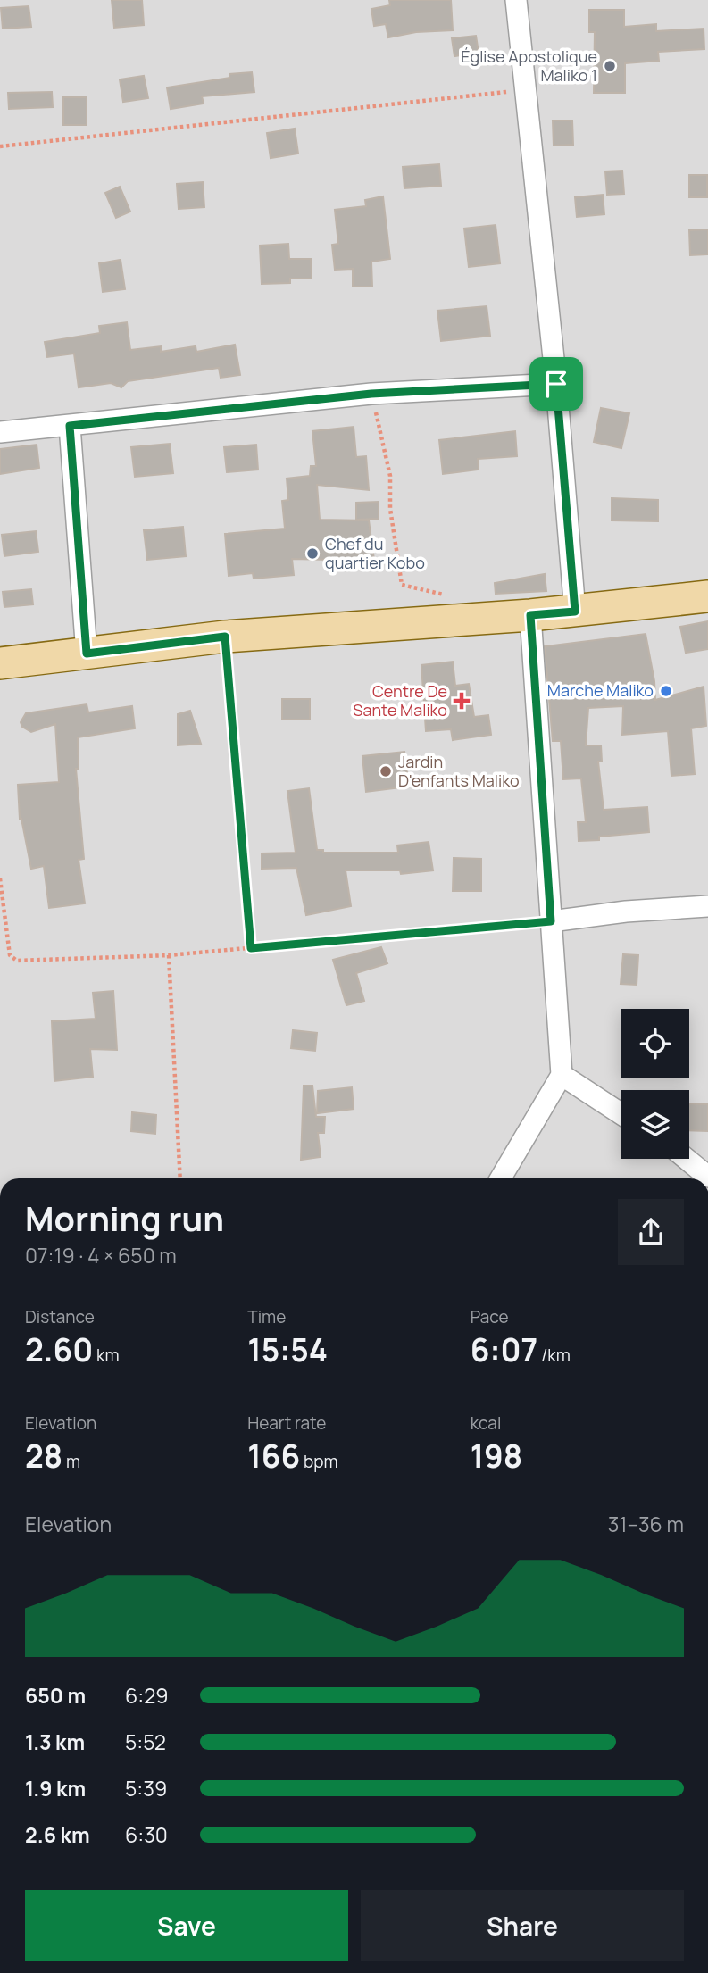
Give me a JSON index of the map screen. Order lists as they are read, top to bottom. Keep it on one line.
{"places":{"other":["Église Apostolique Maliko 1","Chef du quartier Kobo","Marche Maliko","Jardin D'enfants Maliko"],"health":["Centre De Sante Maliko"]},"page":{"heading":["Morning run","07:19 · 4 × 650 m"],"stats":[["Distance","2.60 km"],["Time","15:54"],["Pace","6:07 /km"],["Elevation","28 m"],["Heart rate","166 bpm"],["kcal","198"]],"chart":["Elevation","31–36 m"],"list":[{"name":"650 m","note":"6:29"},{"name":"1.3 km","note":"5:52"},{"name":"1.9 km","note":"5:39"},{"name":"2.6 km","note":"6:30"}],"buttons":["Save","Share"]}}
